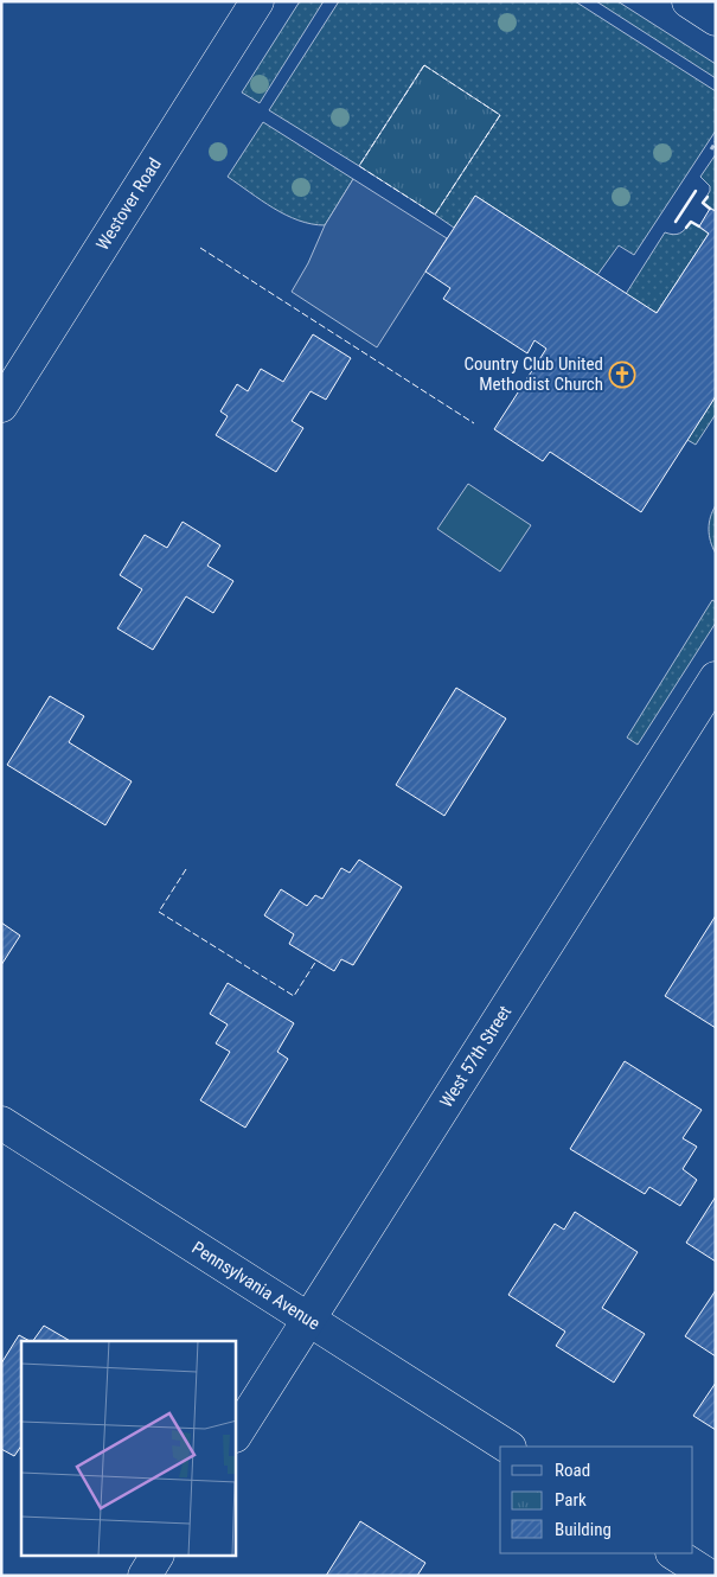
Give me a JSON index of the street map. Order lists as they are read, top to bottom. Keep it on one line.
{"streets":{"street":["Westover Road","West 57th Street","Pennsylvania Avenue"]},"crossings":[["West 57th Street","Pennsylvania Avenue"]],"places":{"church":["Country Club United Methodist Church"]},"legend":["Road","Park","Building"]}
